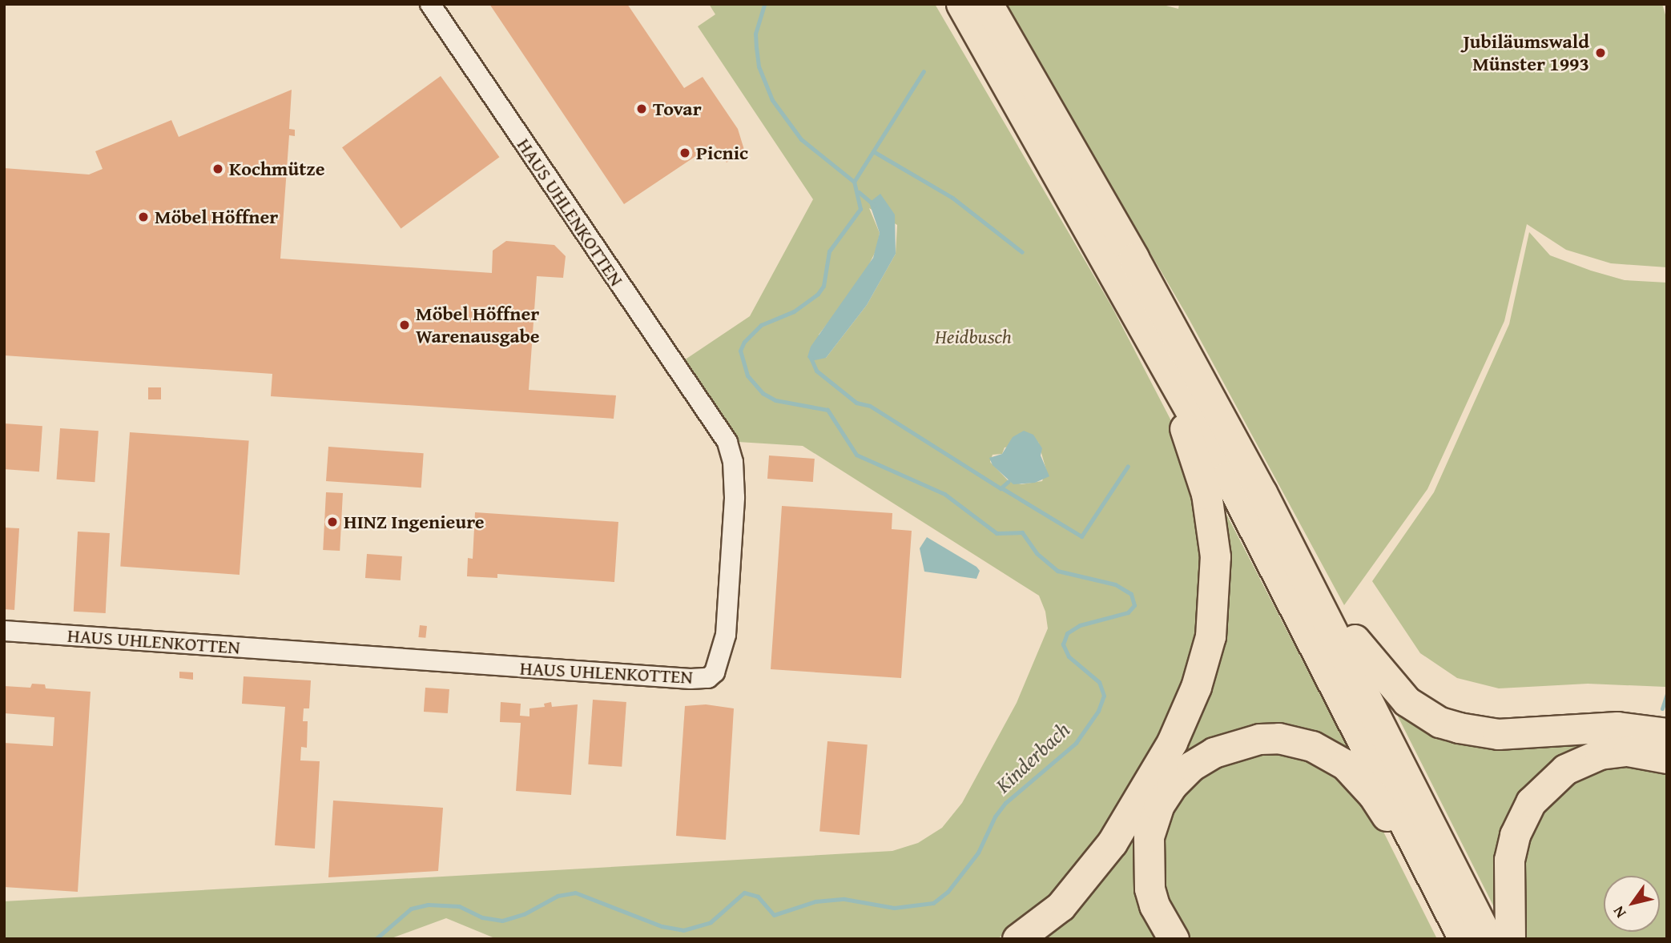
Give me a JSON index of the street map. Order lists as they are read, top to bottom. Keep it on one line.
{"streets":{"street":["HAUS UHLENKOTTEN"]},"water":["Kinderbach"],"parks":["Heidbusch"],"places":["Jubiläumswald Münster 1993","Tovar","Picnic","Kochmütze","Möbel Höffner","Möbel Höffner Warenausgabe","HINZ Ingenieure"],"north":"bottom left"}
